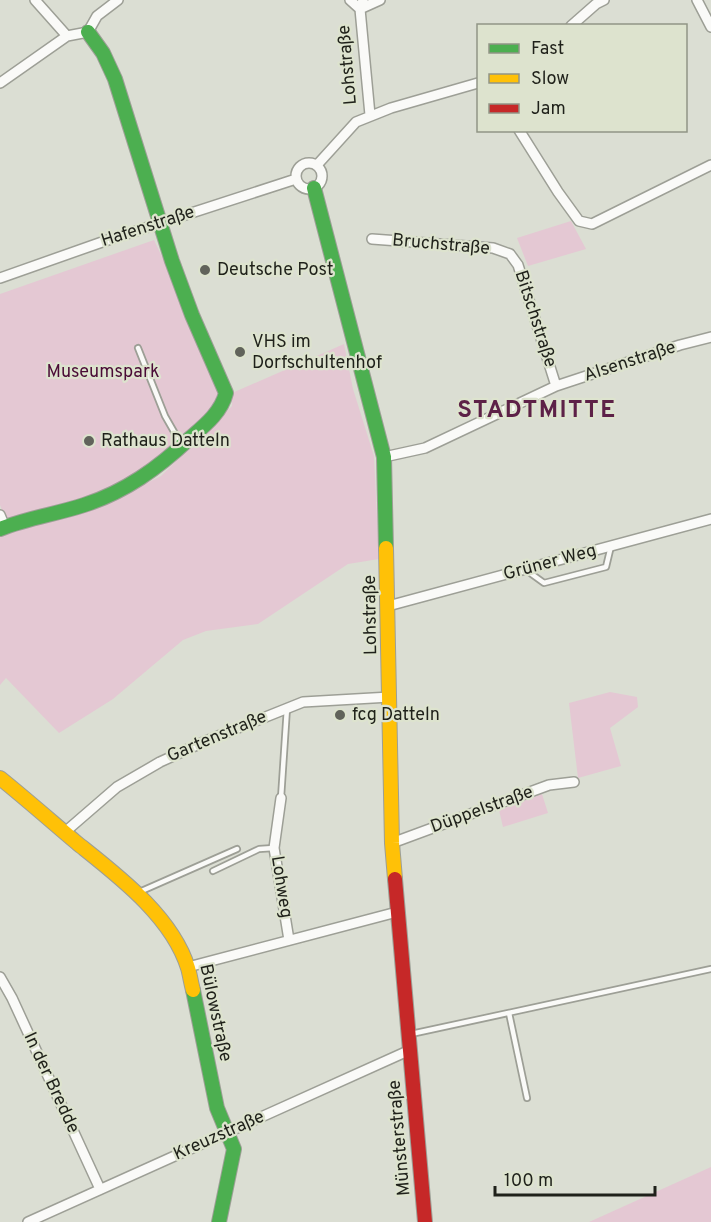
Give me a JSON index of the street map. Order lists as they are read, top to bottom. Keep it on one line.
{"streets":{"street":["Lohstraße","Hafenstraße","Bruchstraße","Bitschstraße","Alsenstraße","Grüner Weg","Gartenstraße","Düppelstraße","Lohweg","Bülowstraße","In der Bredde","Kreuzstraße","Münsterstraße"]},"crossings":[["Lohstraße","Hafenstraße"],["Lohstraße","Alsenstraße"],["Lohstraße","Grüner Weg"],["Lohstraße","Gartenstraße"],["Lohstraße","Düppelstraße"],["Lohstraße","Lohweg"],["Lohstraße","Kreuzstraße"],["Lohstraße","Münsterstraße"],["Bruchstraße","Bitschstraße"],["Bitschstraße","Alsenstraße"],["Gartenstraße","Bülowstraße"],["Lohweg","Bülowstraße"],["Bülowstraße","Kreuzstraße"],["In der Bredde","Kreuzstraße"],["Kreuzstraße","Münsterstraße"]],"districts":["STADTMITTE"],"parks":["Museumspark"],"places":["Deutsche Post","VHS im Dorfschultenhof","Rathaus Datteln","fcg Datteln"],"legend":["Fast","Slow","Jam"],"scale_bar":"100 m"}
